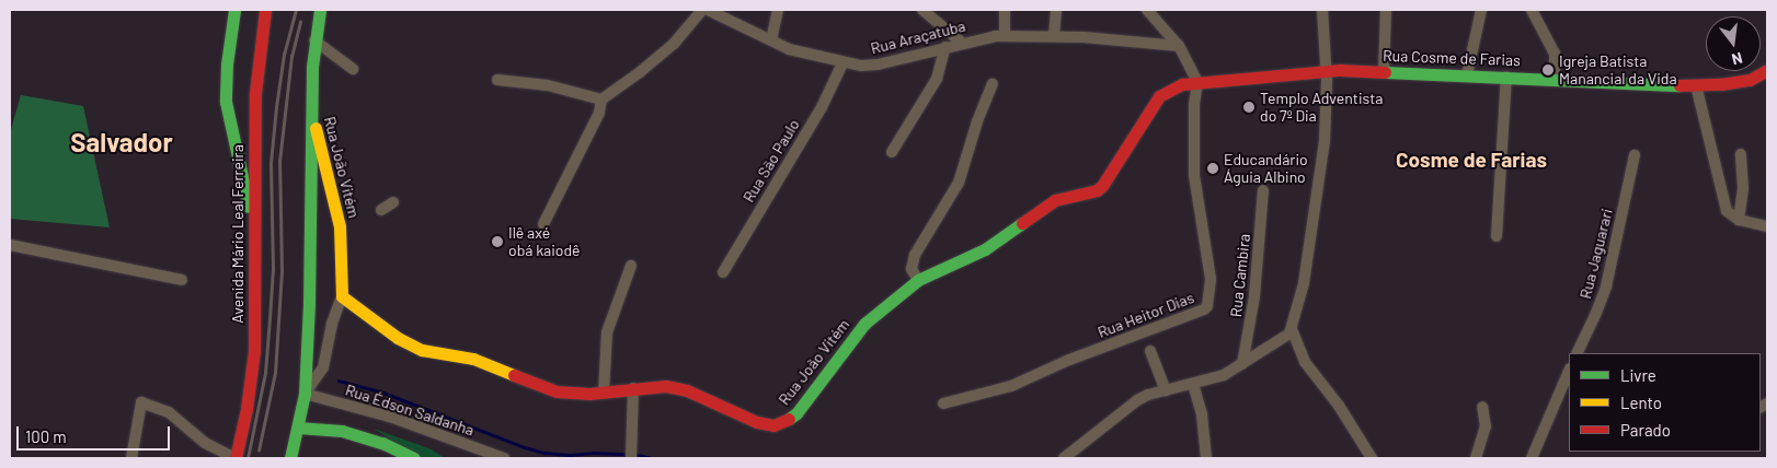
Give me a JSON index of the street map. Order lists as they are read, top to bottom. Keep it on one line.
{"streets":{"main road":["Rua Cosme de Farias","Rua João Vitém","Avenida Mário Leal Ferreira"],"street":["Rua Araçatuba","Rua São Paulo","Rua Jaguarari","Rua Cambira","Rua Heitor Dias","Rua Édson Saldanha"]},"crossings":[["Rua Araçatuba","Rua São Paulo"],["Rua Cosme de Farias","Rua João Vitém"],["Rua Cosme de Farias","Rua Heitor Dias"],["Rua João Vitém","Rua Édson Saldanha"]],"districts":["Salvador","Cosme de Farias"],"places":["Igreja Batista Manancial da Vida","Templo Adventista do 7º Dia","Educandário Águia Albino","Ilê axé obá kaiodê"],"legend":["Livre","Lento","Parado"],"scale_bar":"100 m","north":"bottom"}
